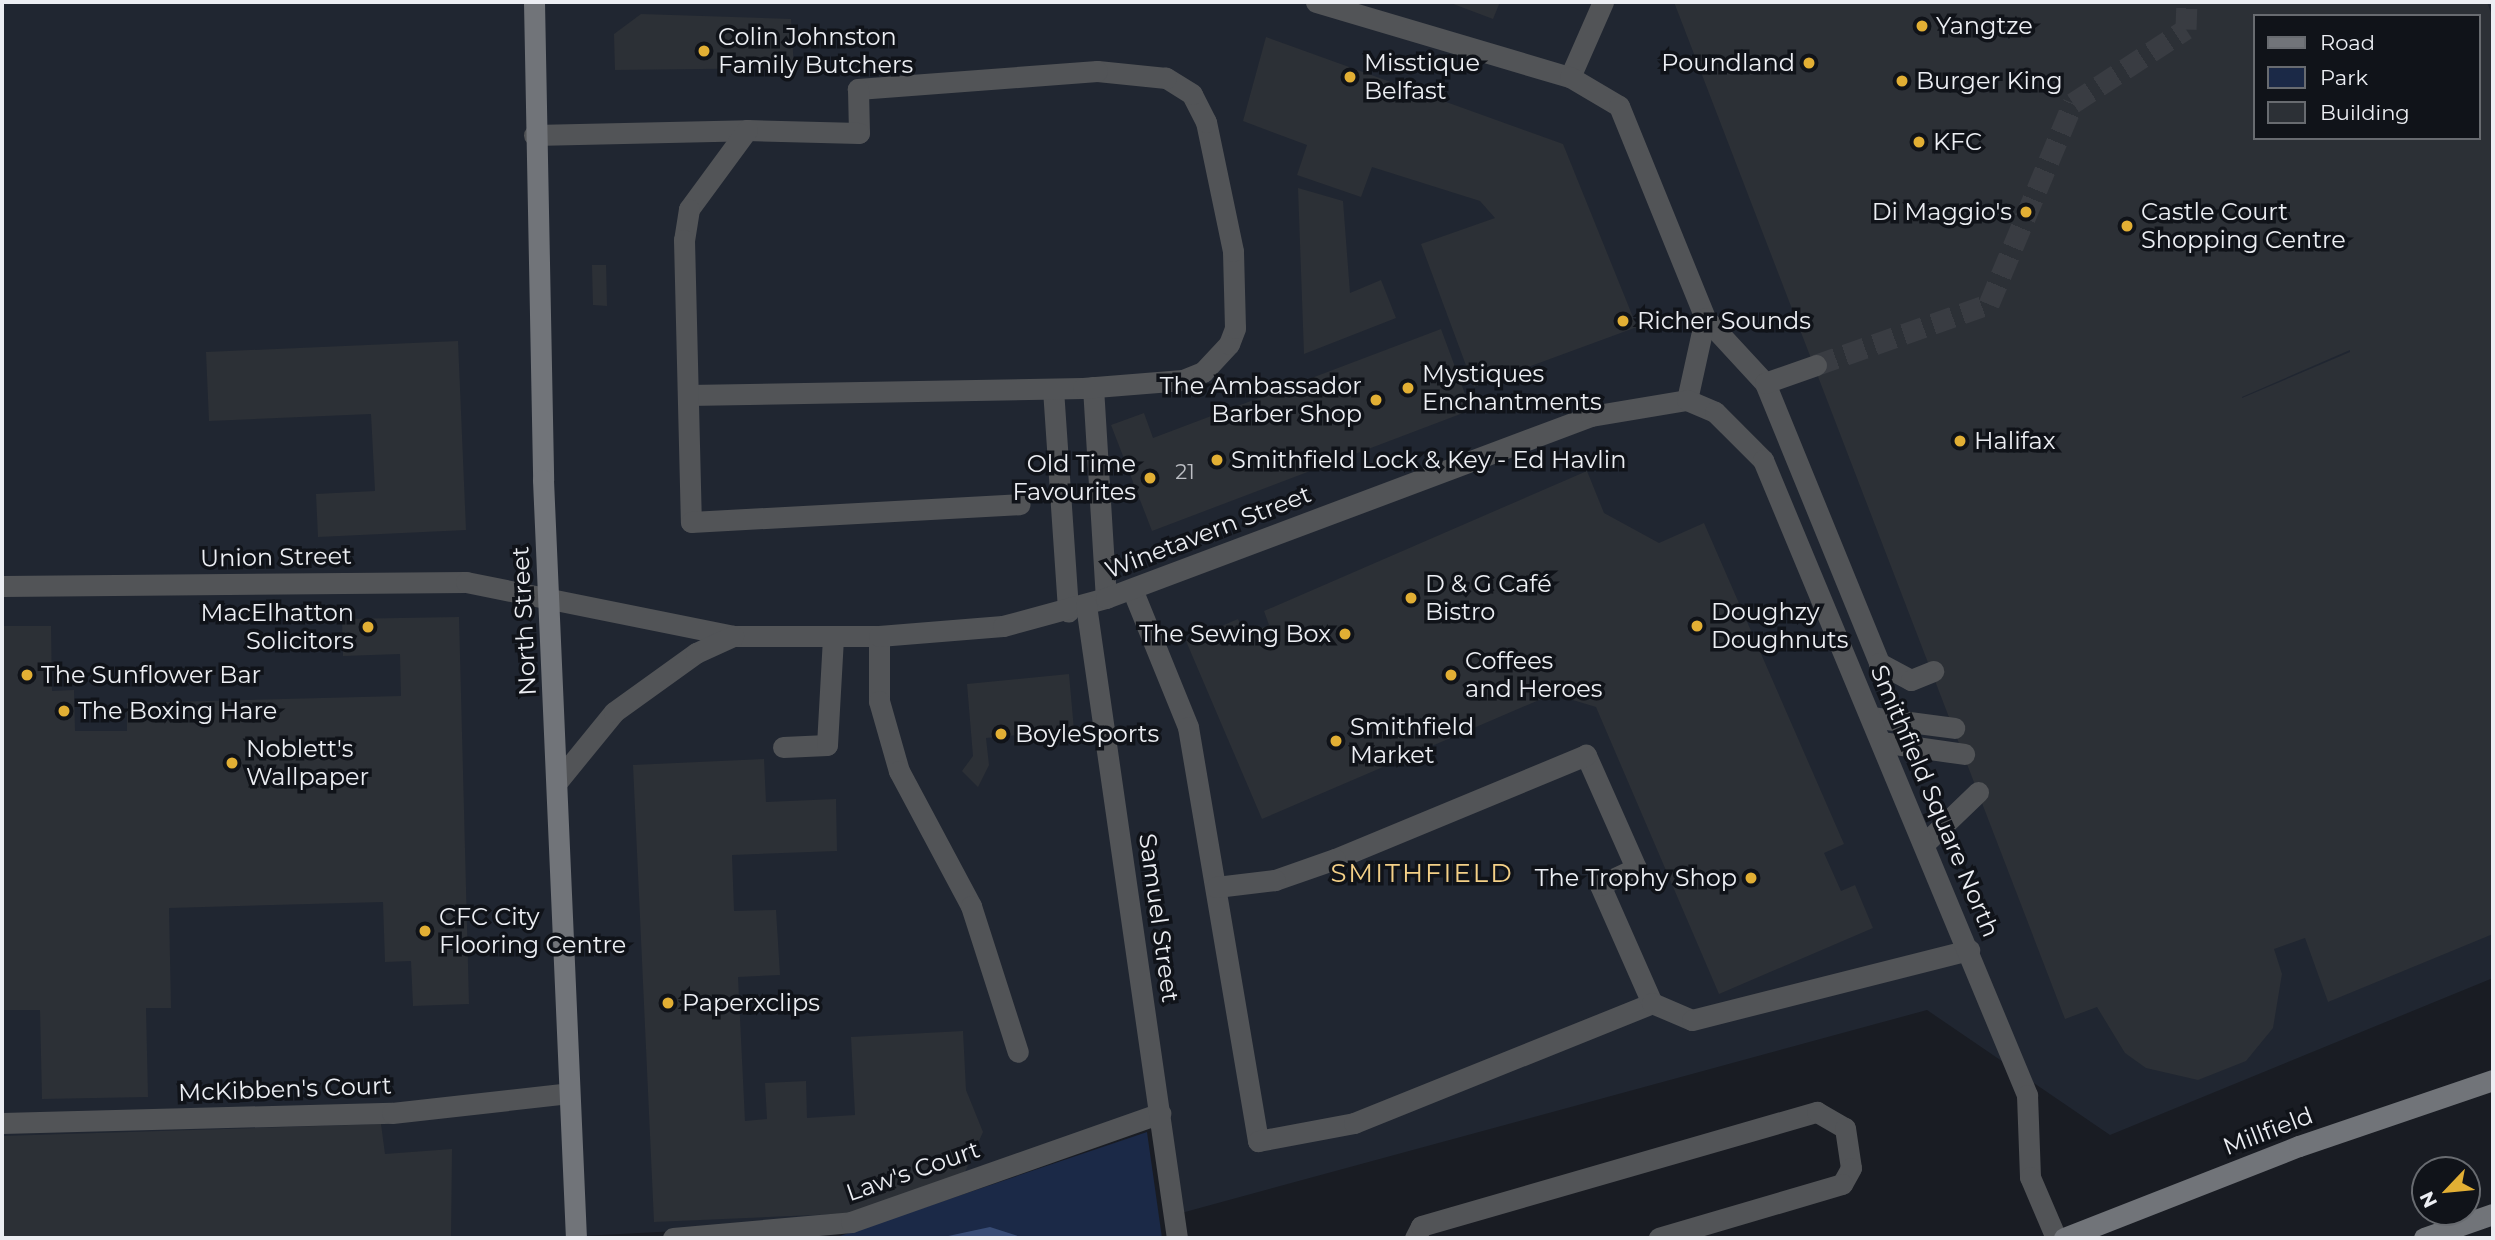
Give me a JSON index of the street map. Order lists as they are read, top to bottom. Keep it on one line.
{"streets":{"main road":["North Street","Millfield"],"street":["Winetavern Street","Union Street","Smithfield Square North","Samuel Street","McKibben's Court","Law's Court"]},"crossings":[["Winetavern Street","Union Street"],["Winetavern Street","North Street"],["Winetavern Street","Smithfield Square North"],["Winetavern Street","Samuel Street"],["Union Street","North Street"],["North Street","McKibben's Court"],["Samuel Street","Law's Court"]],"districts":["SMITHFIELD"],"places":["Yangtze","Colin Johnston Family Butchers","Poundland","Misstique Belfast","Burger King","KFC","Di Maggio's","Castle Court Shopping Centre","Richer Sounds","Mystiques Enchantments","The Ambassador Barber Shop","Halifax","Smithfield Lock & Key - Ed Havlin","Old Time Favourites","D & G Café Bistro","Doughzy Doughnuts","MacElhatton Solicitors","The Sewing Box","The Sunflower Bar","Coffees and Heroes","The Boxing Hare","BoyleSports","Smithfield Market","Noblett's Wallpaper","The Trophy Shop","CFC City Flooring Centre","Paperxclips"],"house_numbers":["21"],"legend":["Road","Park","Building"],"north":"bottom left"}
